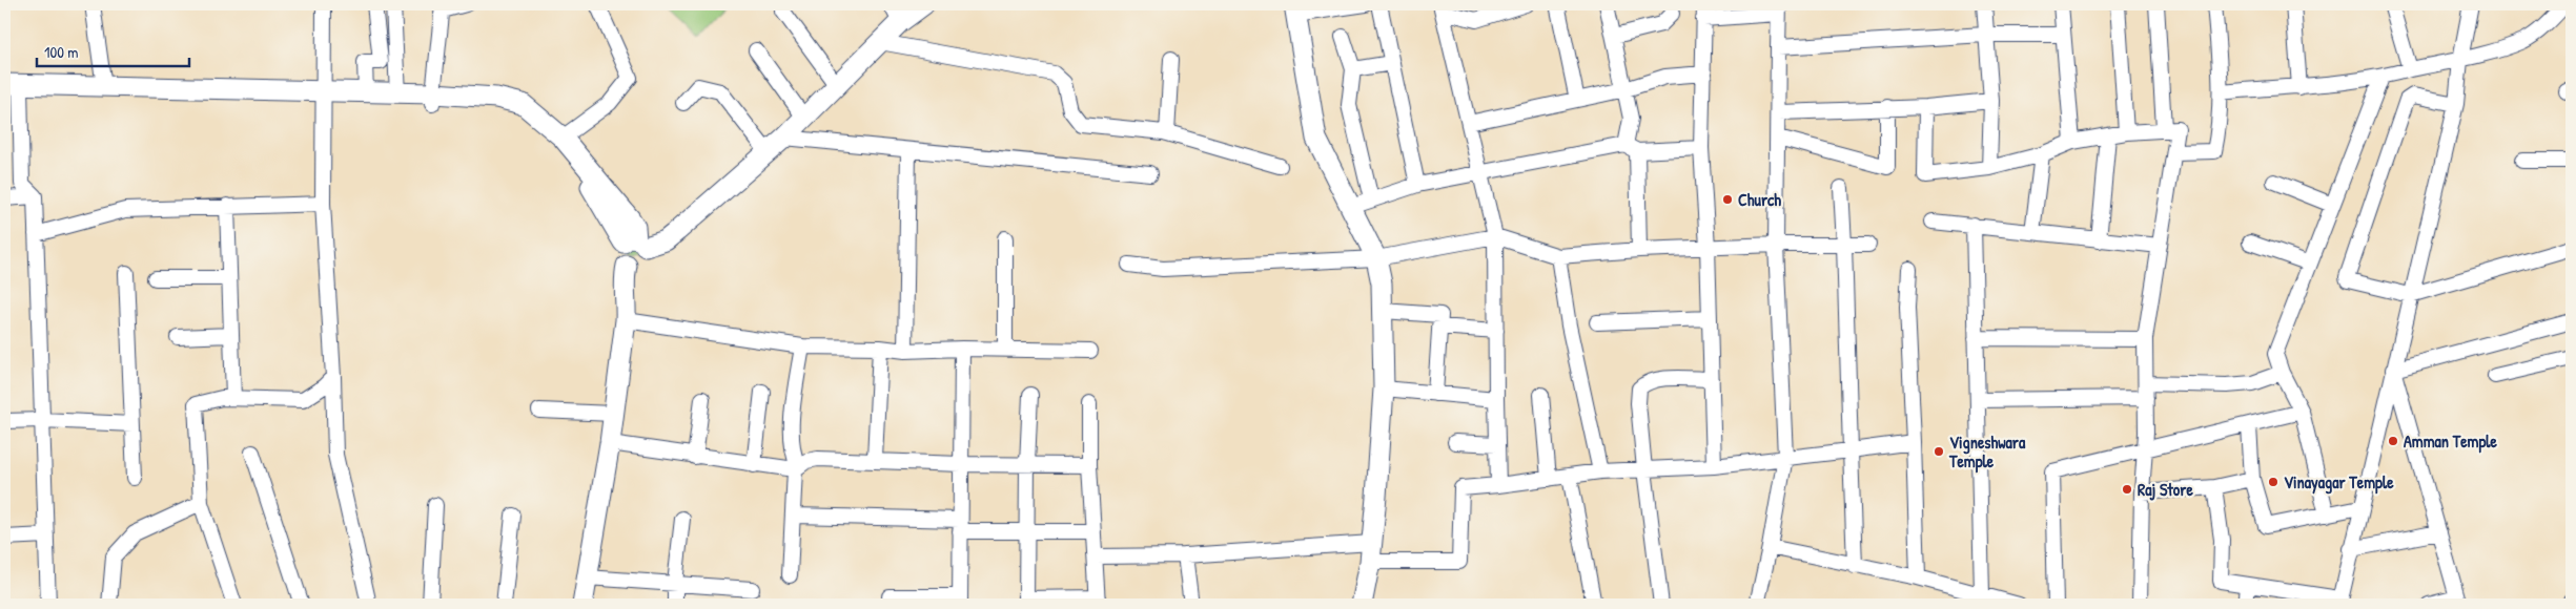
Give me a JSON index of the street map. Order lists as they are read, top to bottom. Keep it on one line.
{"places":["Church","Amman Temple","Vigneshwara Temple","Vinayagar Temple","Raj Store"],"scale_bar":"100 m"}
